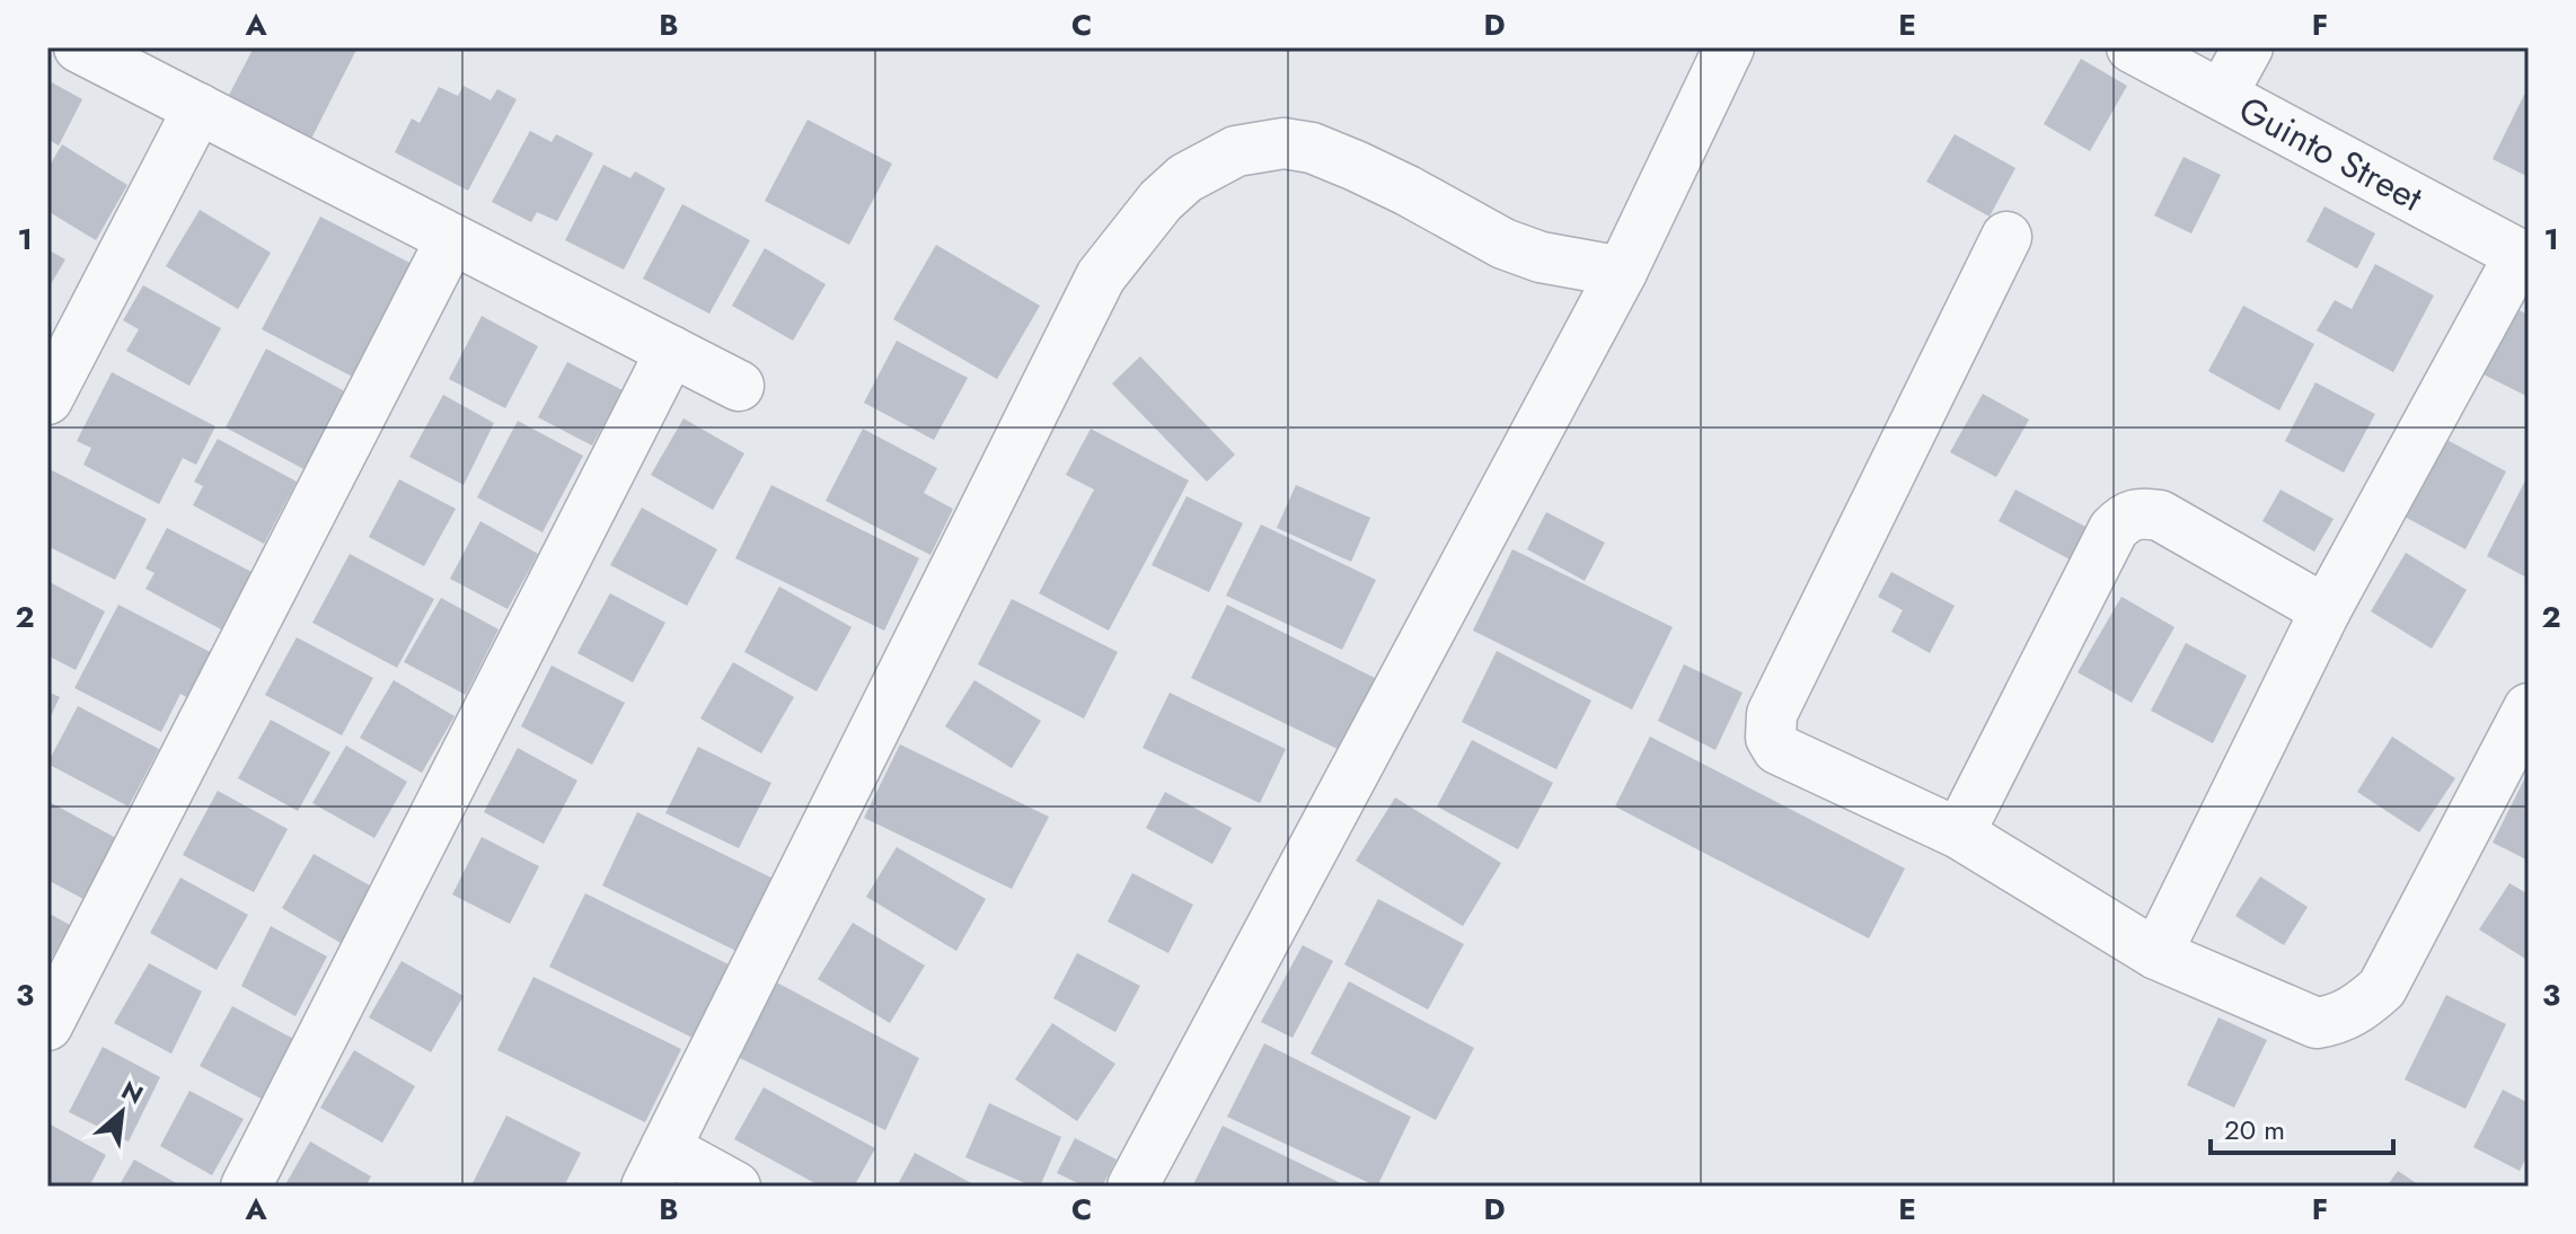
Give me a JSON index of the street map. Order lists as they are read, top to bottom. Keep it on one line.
{"streets":{"street":["Guinto Street"]},"scale_bar":"20 m","north":"top right","grid":{"columns":["A","B","C","D","E","F"],"rows":["1","2","3"]}}
